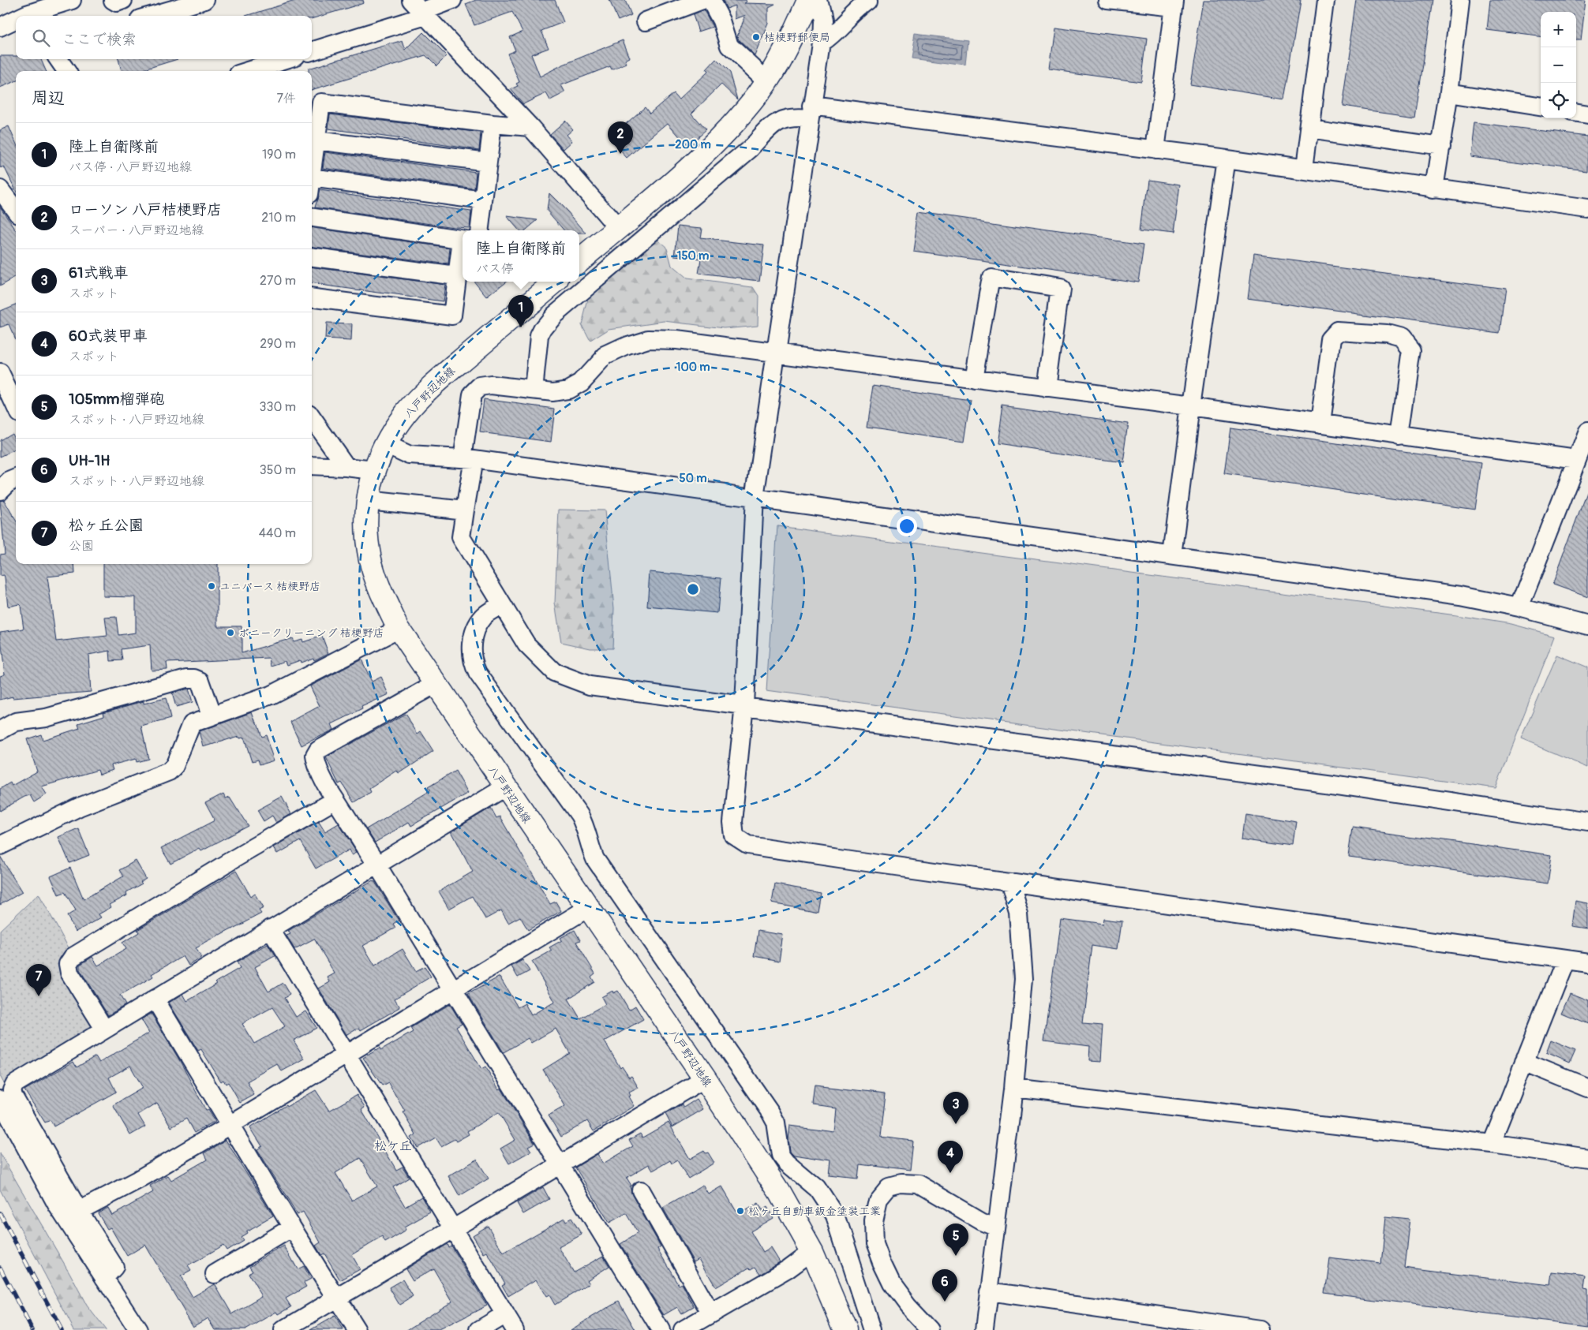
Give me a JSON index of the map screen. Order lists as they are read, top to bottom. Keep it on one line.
{"streets":{"main road":["八戸野辺地線"]},"districts":["松ケ丘"],"places":["桔梗野郵便局","ユニバース 桔梗野店","ポニークリーニング 桔梗野店","松ヶ丘自動車鈑金塗装工業"],"page":{"map_buttons":["+","−"],"search":"ここで検索","heading":["周辺","7件"],"pins":["2","1","7","3","4","5","6"],"list":[{"mark":"1","name":"陸上自衛隊前","note":"バス停 · 八戸野辺地線","value":"190 m"},{"mark":"2","name":"ローソン 八戸桔梗野店","note":"スーパー · 八戸野辺地線","value":"210 m"},{"mark":"3","name":"61式戦車","note":"スポット","value":"270 m"},{"mark":"4","name":"60式装甲車","note":"スポット","value":"290 m"},{"mark":"5","name":"105mm榴弾砲","note":"スポット · 八戸野辺地線","value":"330 m"},{"mark":"6","name":"UH-1H","note":"スポット · 八戸野辺地線","value":"350 m"},{"mark":"7","name":"松ヶ丘公園","note":"公園","value":"440 m"}],"popup":["陸上自衛隊前","バス停"]},"rings":["200 m","150 m","100 m","50 m"]}
